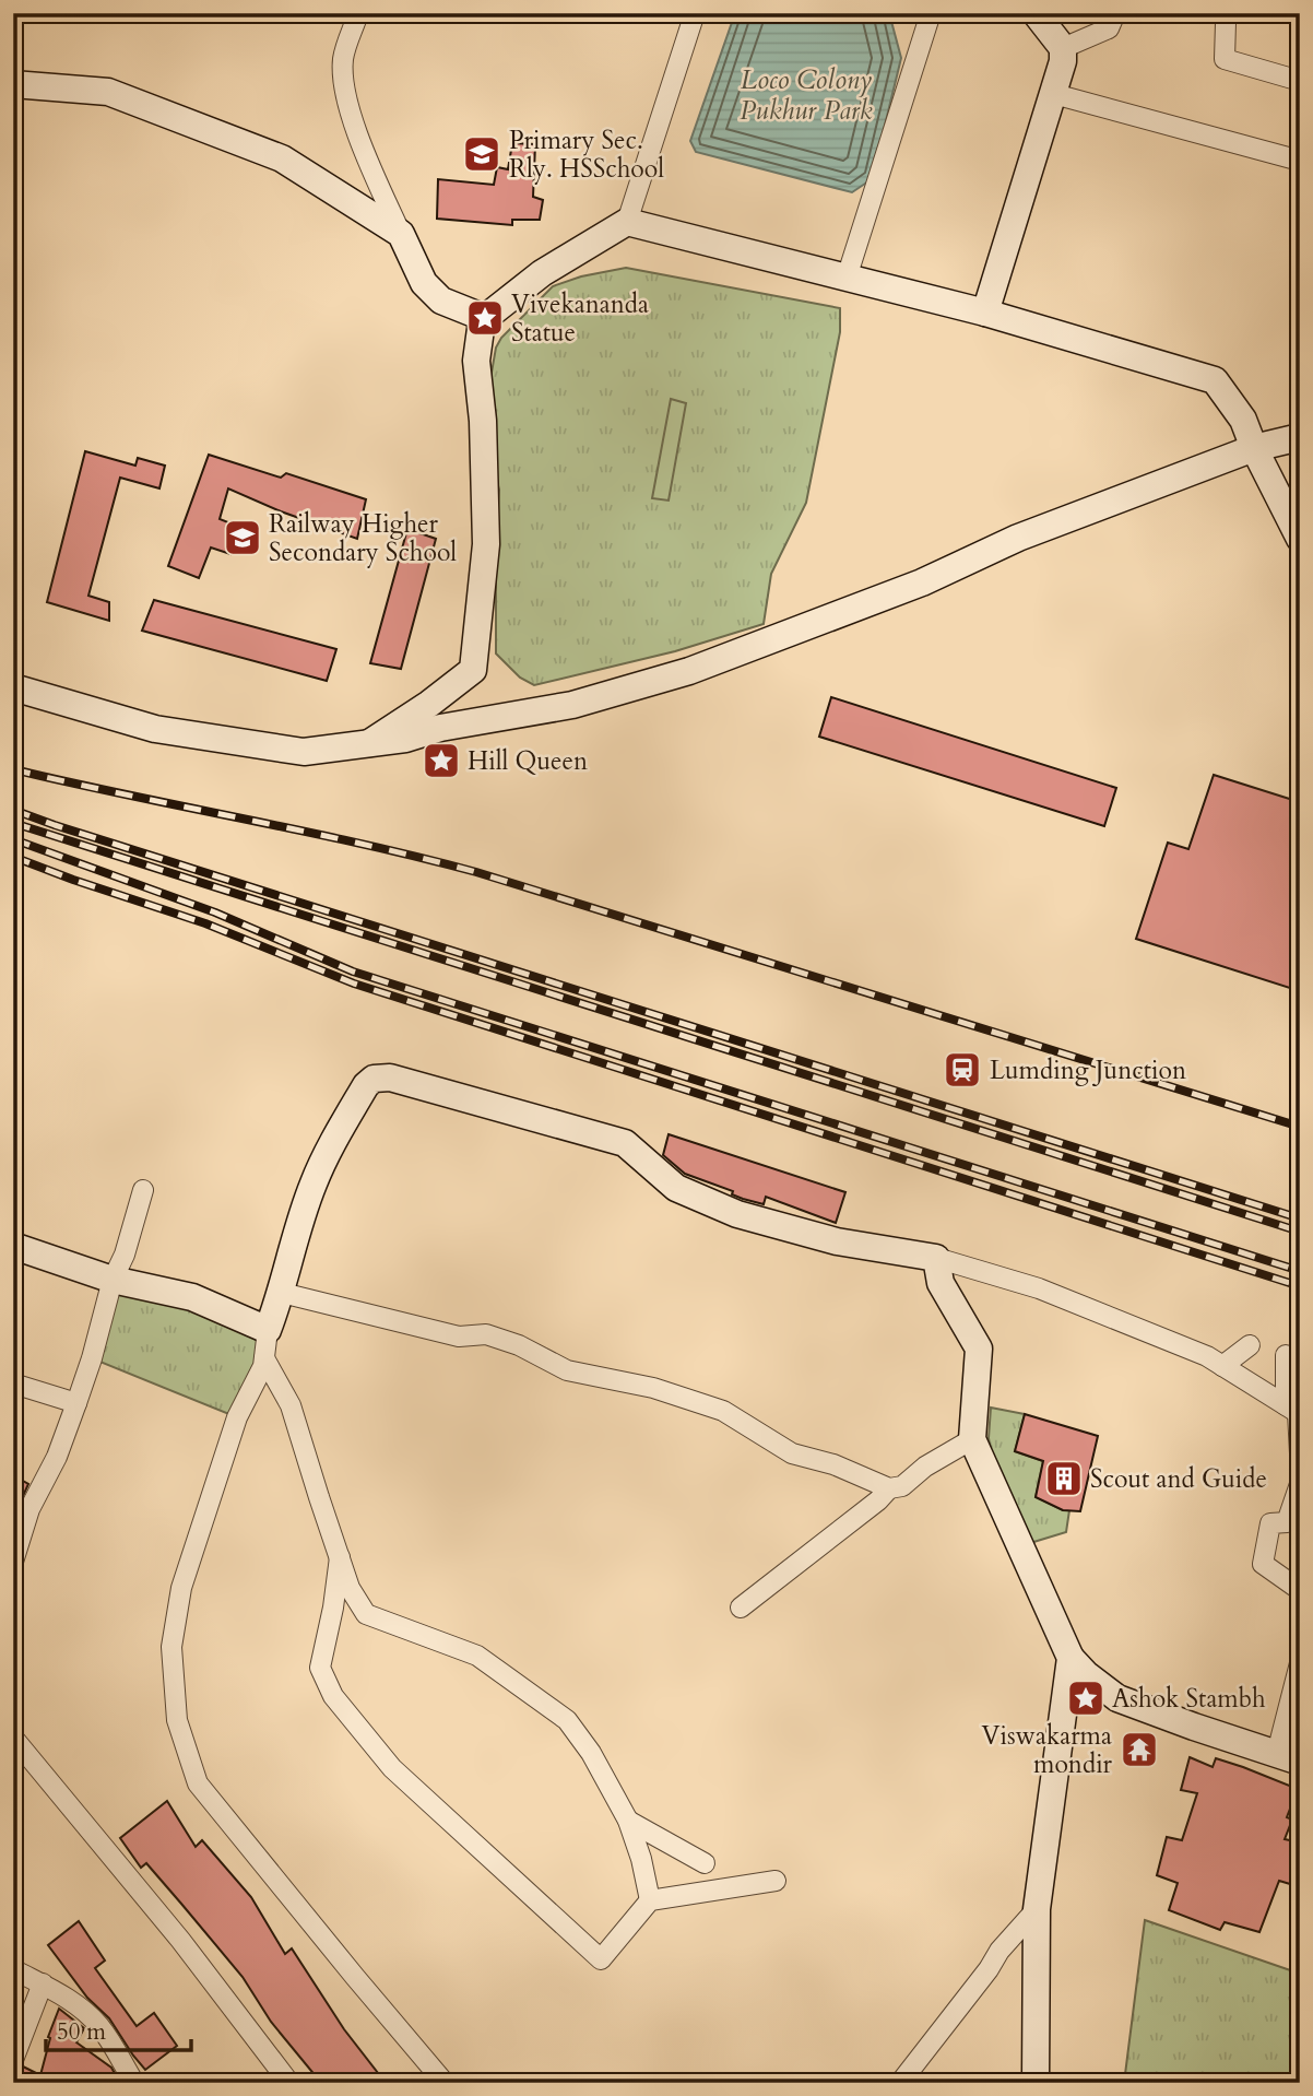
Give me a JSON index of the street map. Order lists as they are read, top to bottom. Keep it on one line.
{"water":["Loco Colony Pukhur Park"],"places":{"school or university":["Primary Sec. Rly. HSSchool","Railway Higher Secondary School"],"place":["Vivekananda Statue","Hill Queen","Ashok Stambh"],"station":["Lumding Junction"],"building":["Scout and Guide"],"temple":["Viswakarma mondir"]},"scale_bar":"50 m"}
